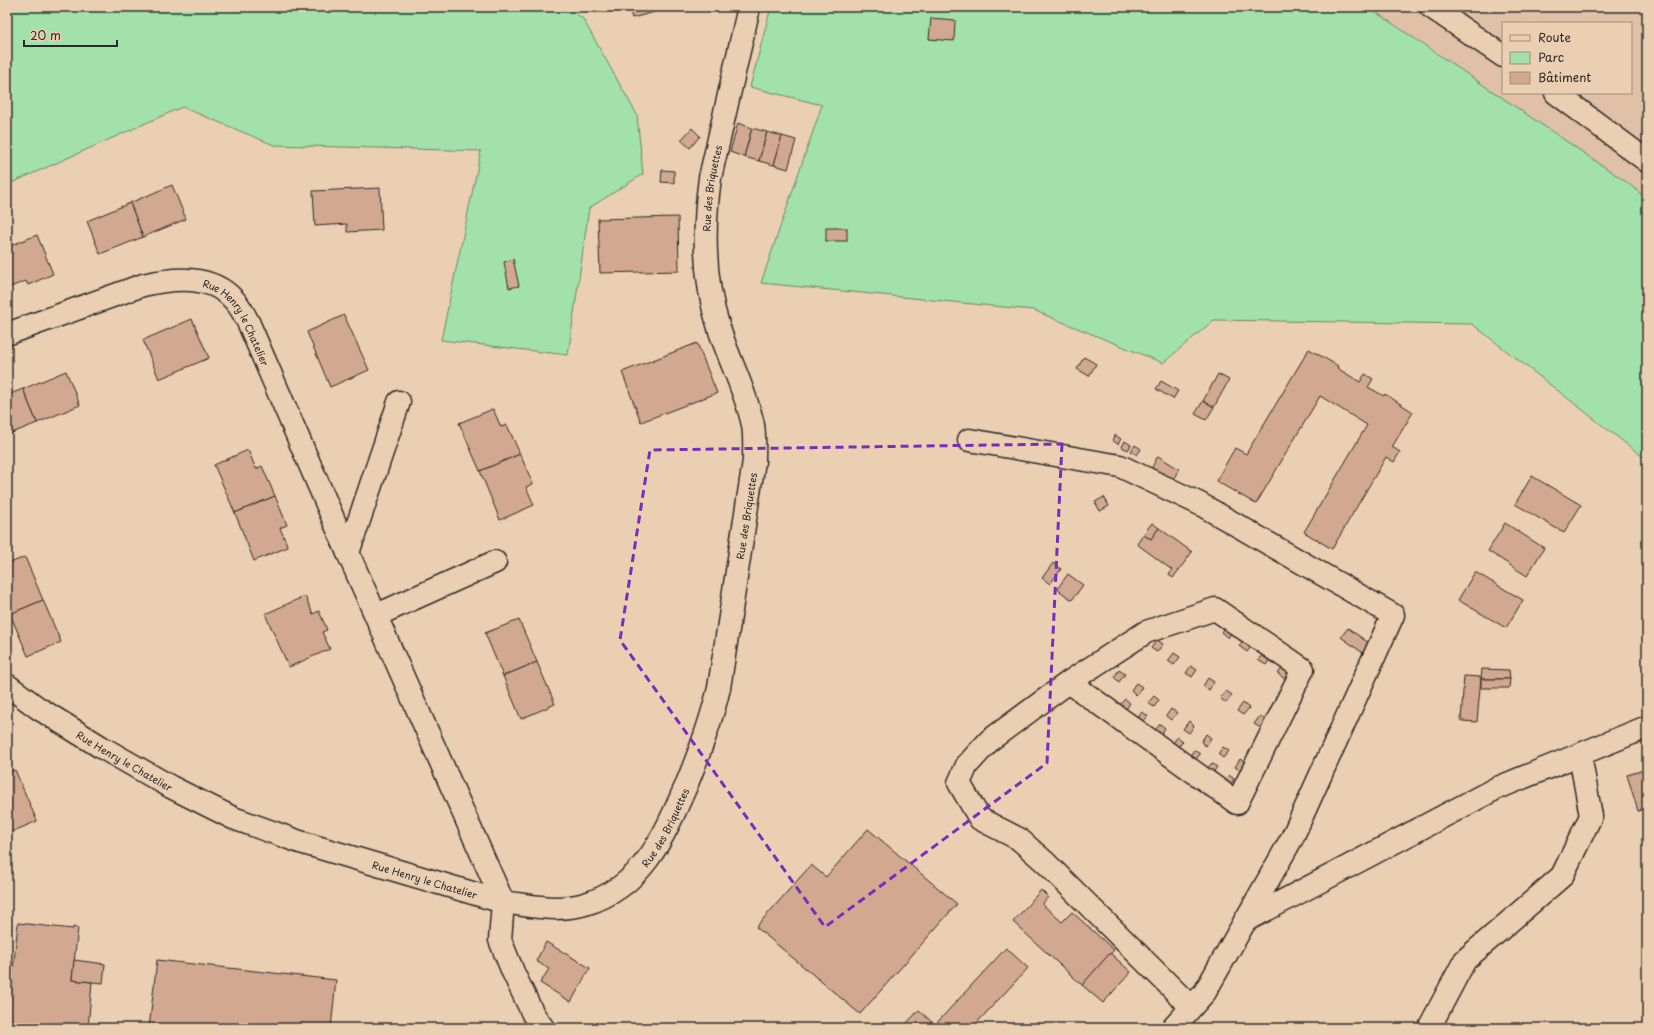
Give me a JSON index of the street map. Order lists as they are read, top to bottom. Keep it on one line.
{"streets":{"street":["Rue des Briquettes","Rue Henry le Chatelier"]},"crossings":[["Rue des Briquettes","Rue Henry le Chatelier"]],"legend":["Route","Parc","Bâtiment"],"scale_bar":"20 m"}
